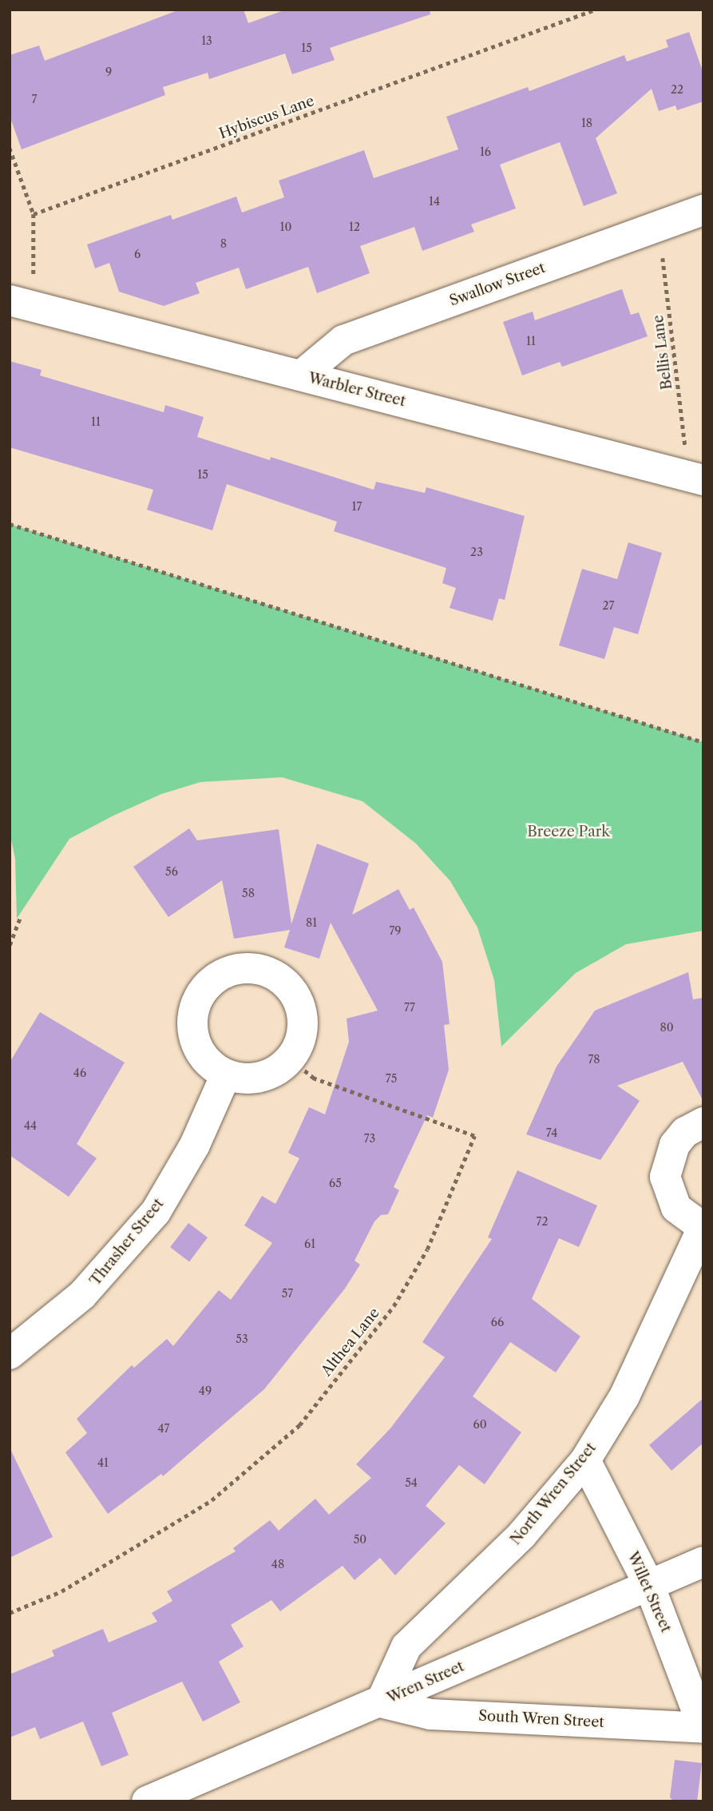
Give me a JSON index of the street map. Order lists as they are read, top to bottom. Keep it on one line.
{"streets":{"street":["Swallow Street","Warbler Street","Thrasher Street","North Wren Street","Willet Street","Wren Street","South Wren Street"],"path":["Hybiscus Lane","Bellis Lane","Althea Lane"]},"crossings":[["Swallow Street","Bellis Lane"],["Swallow Street","Warbler Street"],["Bellis Lane","Warbler Street"],["Thrasher Street","Althea Lane"],["North Wren Street","Willet Street"],["North Wren Street","Wren Street"],["North Wren Street","South Wren Street"],["Willet Street","Wren Street"],["Willet Street","South Wren Street"],["Wren Street","South Wren Street"]],"parks":["Breeze Park"],"house_numbers":["13","15","9","22","7","18","16","14","10","12","8","6","11","11","15","17","23","27","56","58","81","79","77","80","78","46","75","44","74","73","65","72","61","57","66","53","49","60","47","41","54","50","48"]}
